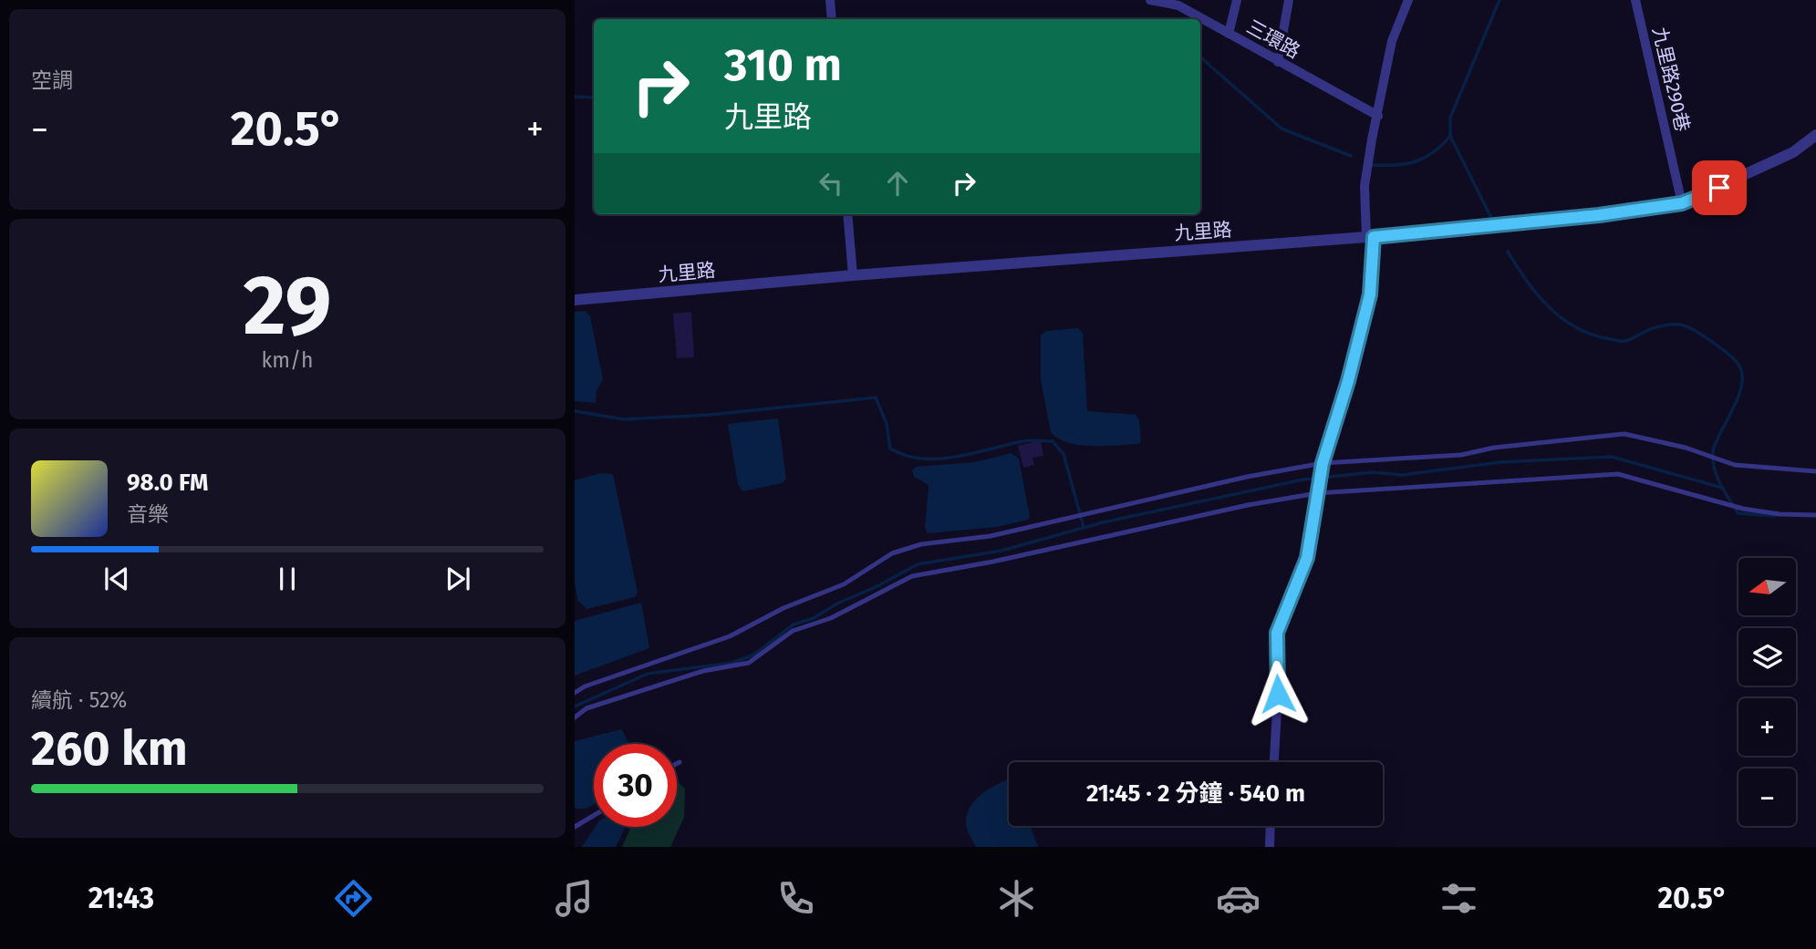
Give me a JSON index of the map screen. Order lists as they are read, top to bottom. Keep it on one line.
{"streets":{"street":["三環路","九里路290巷","九里路"]},"crossings":[["九里路290巷","九里路"]],"north":"left","page":{"tile":["空調",["29","km/h"],["續航 · 52%","260 km"]],"turn":["310 m","九里路"],"heat":["−","20.5°","+"],"song":["98.0 FM","音樂"],"map_buttons":["+","−"],"limit":"30","trip":"21:45 · 2 分鐘 · 540 m","tabs":["21:43","20.5°"]}}
